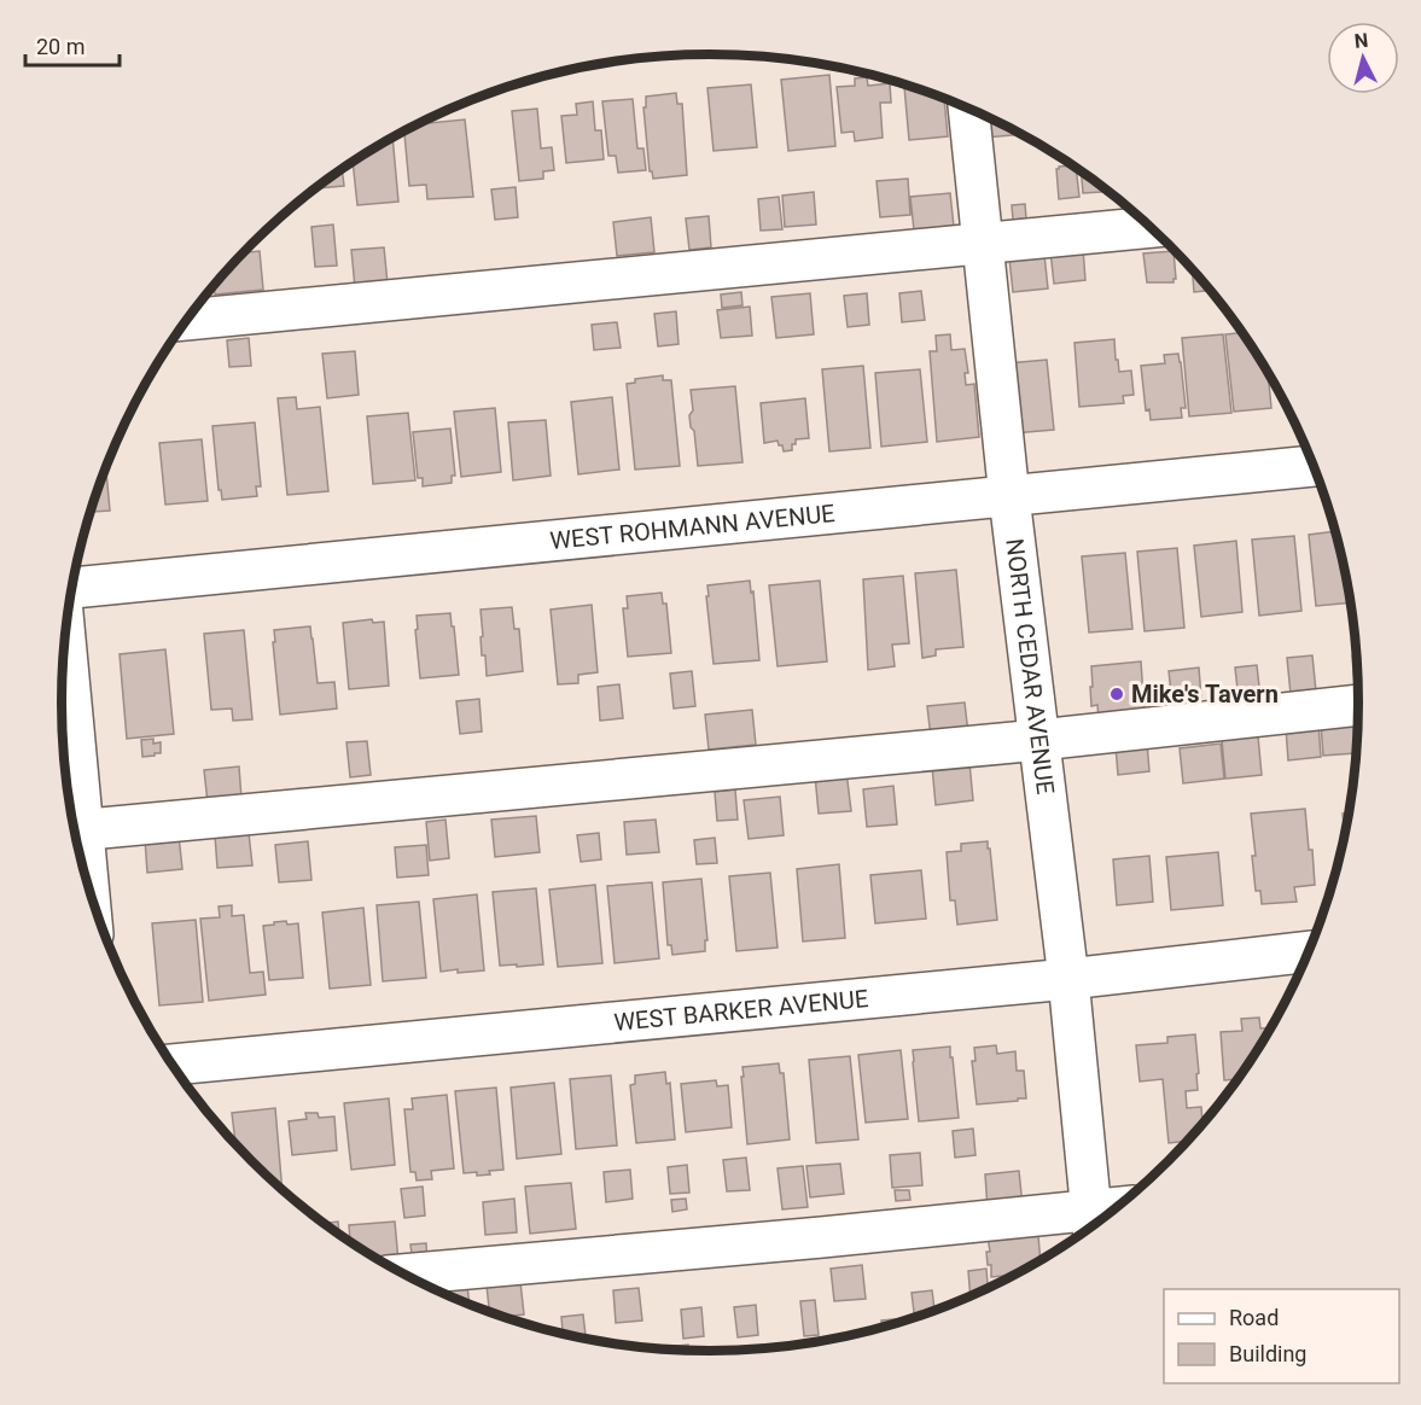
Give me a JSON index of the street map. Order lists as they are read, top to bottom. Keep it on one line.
{"streets":{"street":["WEST ROHMANN AVENUE","NORTH CEDAR AVENUE","WEST BARKER AVENUE"]},"crossings":[["WEST ROHMANN AVENUE","NORTH CEDAR AVENUE"],["NORTH CEDAR AVENUE","WEST BARKER AVENUE"]],"places":["Mike's Tavern"],"legend":["Road","Building"],"scale_bar":"20 m","north":"top"}
